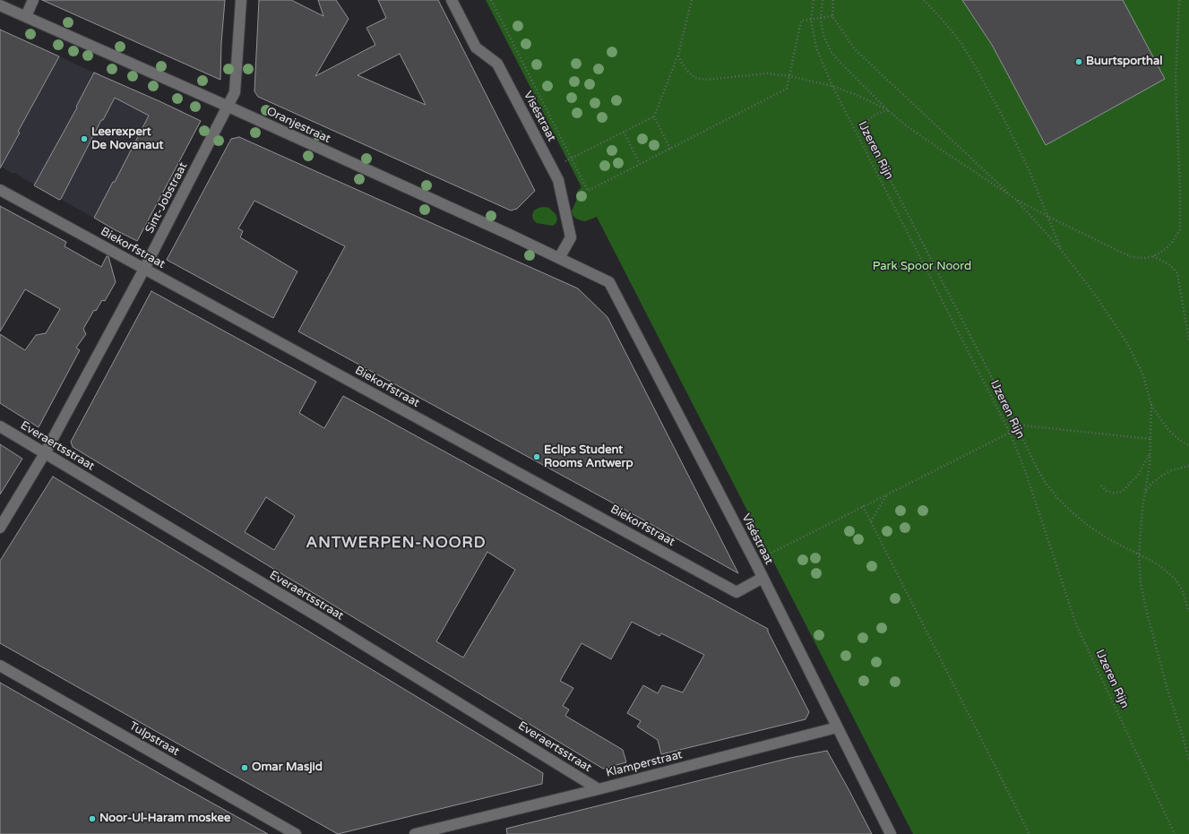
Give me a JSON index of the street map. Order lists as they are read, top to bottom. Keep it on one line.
{"streets":{"street":["Viséstraat","Oranjestraat","Sint-Jobstraat","Biekorfstraat","Everaertsstraat","Tulpstraat","Klamperstraat"],"path":["IJzeren Rijn"]},"crossings":[["Viséstraat","Oranjestraat"],["Viséstraat","Biekorfstraat"],["Viséstraat","Klamperstraat"],["Oranjestraat","Sint-Jobstraat"],["Sint-Jobstraat","Biekorfstraat"],["Sint-Jobstraat","Everaertsstraat"],["Everaertsstraat","Klamperstraat"]],"districts":["ANTWERPEN-NOORD"],"parks":["Park Spoor Noord"],"places":["Buurtsporthal","Leerexpert De Novanaut","Eclips Student Rooms Antwerp","Omar Masjid","Noor-Ul-Haram moskee"]}
